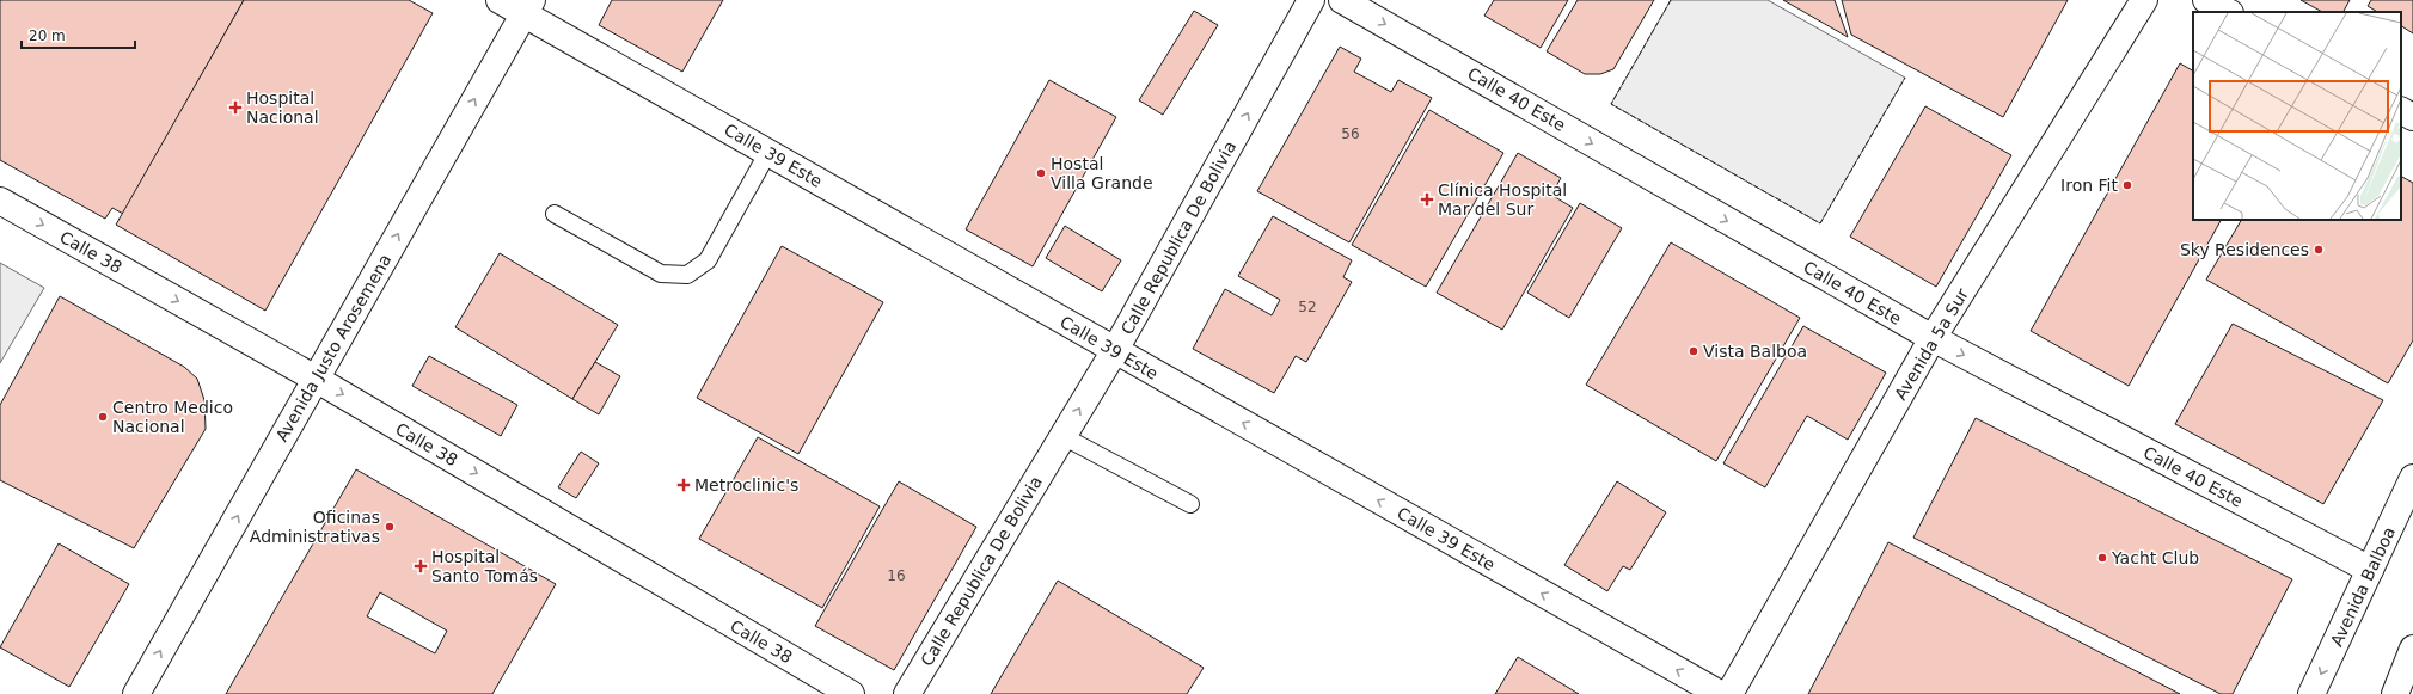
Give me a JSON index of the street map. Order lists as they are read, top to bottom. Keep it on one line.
{"streets":{"main road":["Calle 40 Este","Calle 39 Este","Calle Republica De Bolivia","Calle 38","Avenida 5a Sur","Avenida Justo Arosemena","Avenida Balboa"]},"crossings":[["Calle 40 Este","Avenida 5a Sur"],["Calle 40 Este","Avenida Balboa"],["Calle 39 Este","Calle Republica De Bolivia"],["Calle 39 Este","Avenida Justo Arosemena"],["Calle 38","Avenida Justo Arosemena"]],"one_way":["Calle 40 Este","Calle 39 Este","Calle Republica De Bolivia","Calle 38","Avenida Justo Arosemena"],"places":{"health":["Hospital Nacional","Clínica Hospital Mar del Sur","Metroclinic's","Hospital Santo Tomás"],"other":["Hostal Villa Grande","Iron Fit","Sky Residences","Vista Balboa","Centro Medico Nacional","Oficinas Administrativas","Yacht Club"]},"house_numbers":["56","52","16"],"scale_bar":"20 m"}
